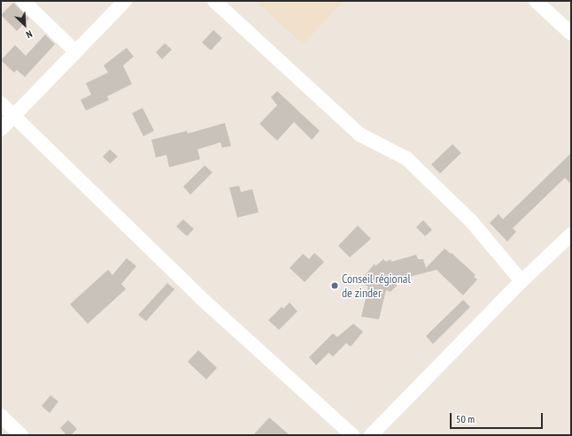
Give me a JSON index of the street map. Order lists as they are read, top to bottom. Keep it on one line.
{"places":["Conseil régional de zinder"],"scale_bar":"50 m","north":"bottom right"}
